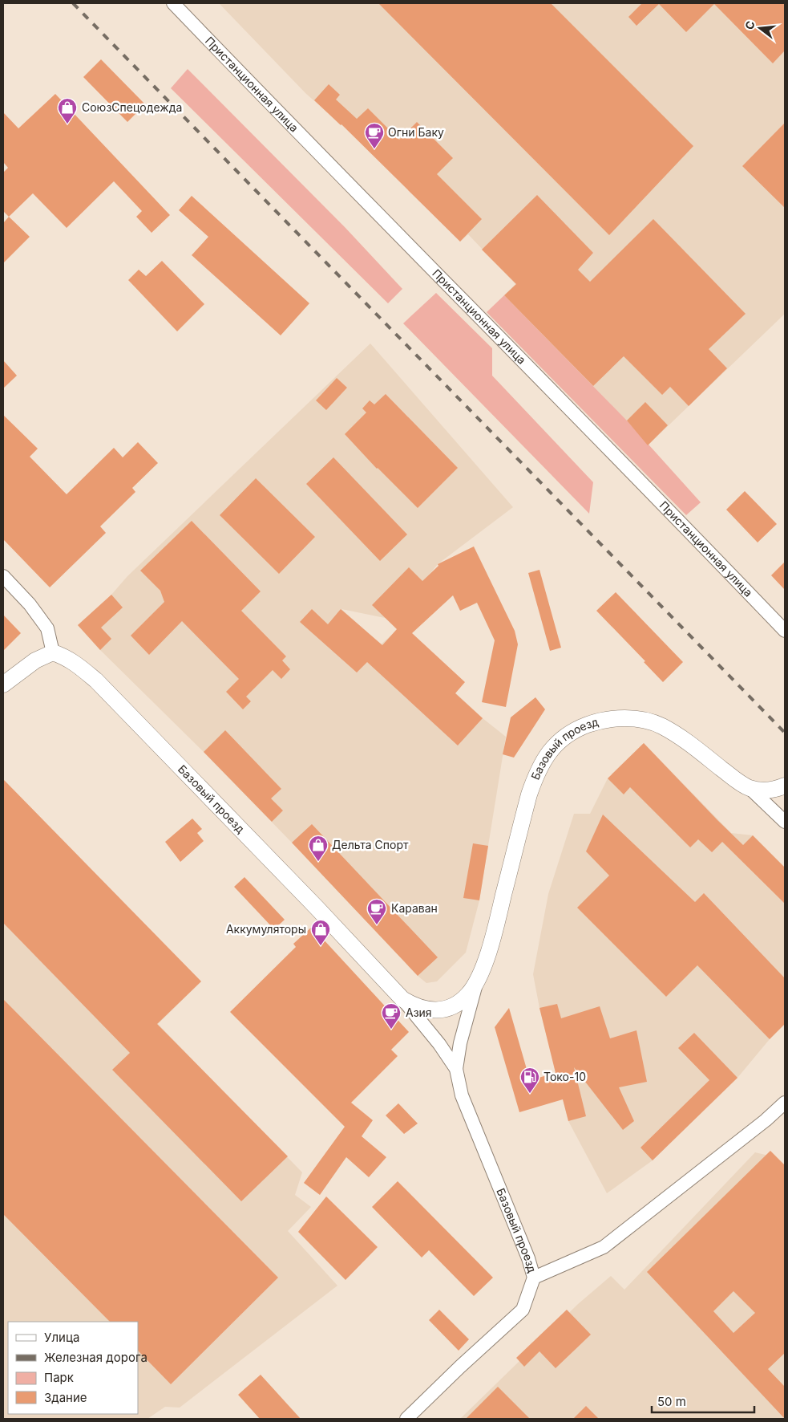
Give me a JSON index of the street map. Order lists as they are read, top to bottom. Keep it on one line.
{"streets":{"street":["Пристанционная улица","Базовый проезд"]},"places":{"shop":["СоюзСпецодежда","Дельта Спорт","Аккумуляторы"],"cafe":["Огни Баку","Караван","Азия"],"fuel station":["Токо-10"]},"legend":["Улица","Железная дорога","Парк","Здание"],"scale_bar":"50 m","north":"left"}
